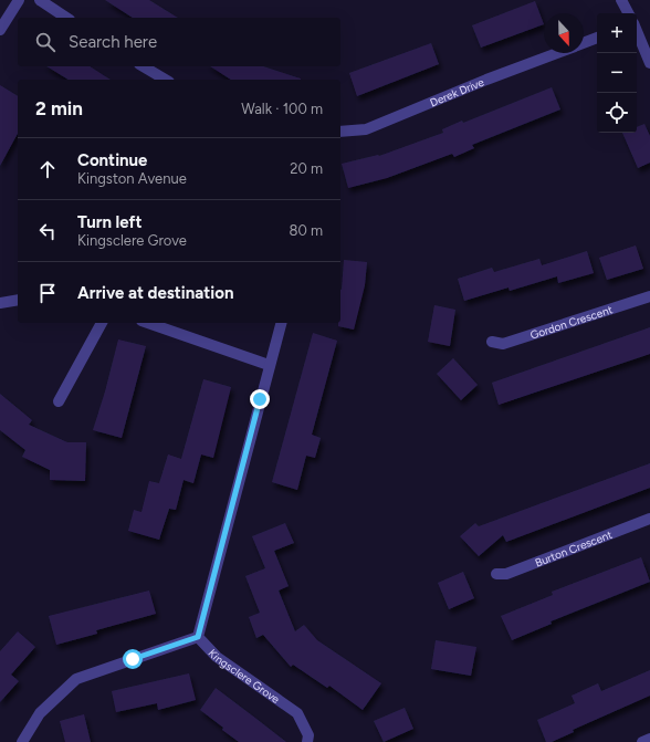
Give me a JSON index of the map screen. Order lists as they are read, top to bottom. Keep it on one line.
{"streets":{"street":["Derek Drive","Gordon Crescent","Burton Crescent","Kingsclere Grove"]},"north":"bottom","page":{"map_buttons":["+","−"],"search":"Search here","heading":["2 min","Walk · 100 m"],"list":[["Continue","Kingston Avenue","20 m"],["Turn left","Kingsclere Grove","80 m"],"Arrive at destination"]}}
